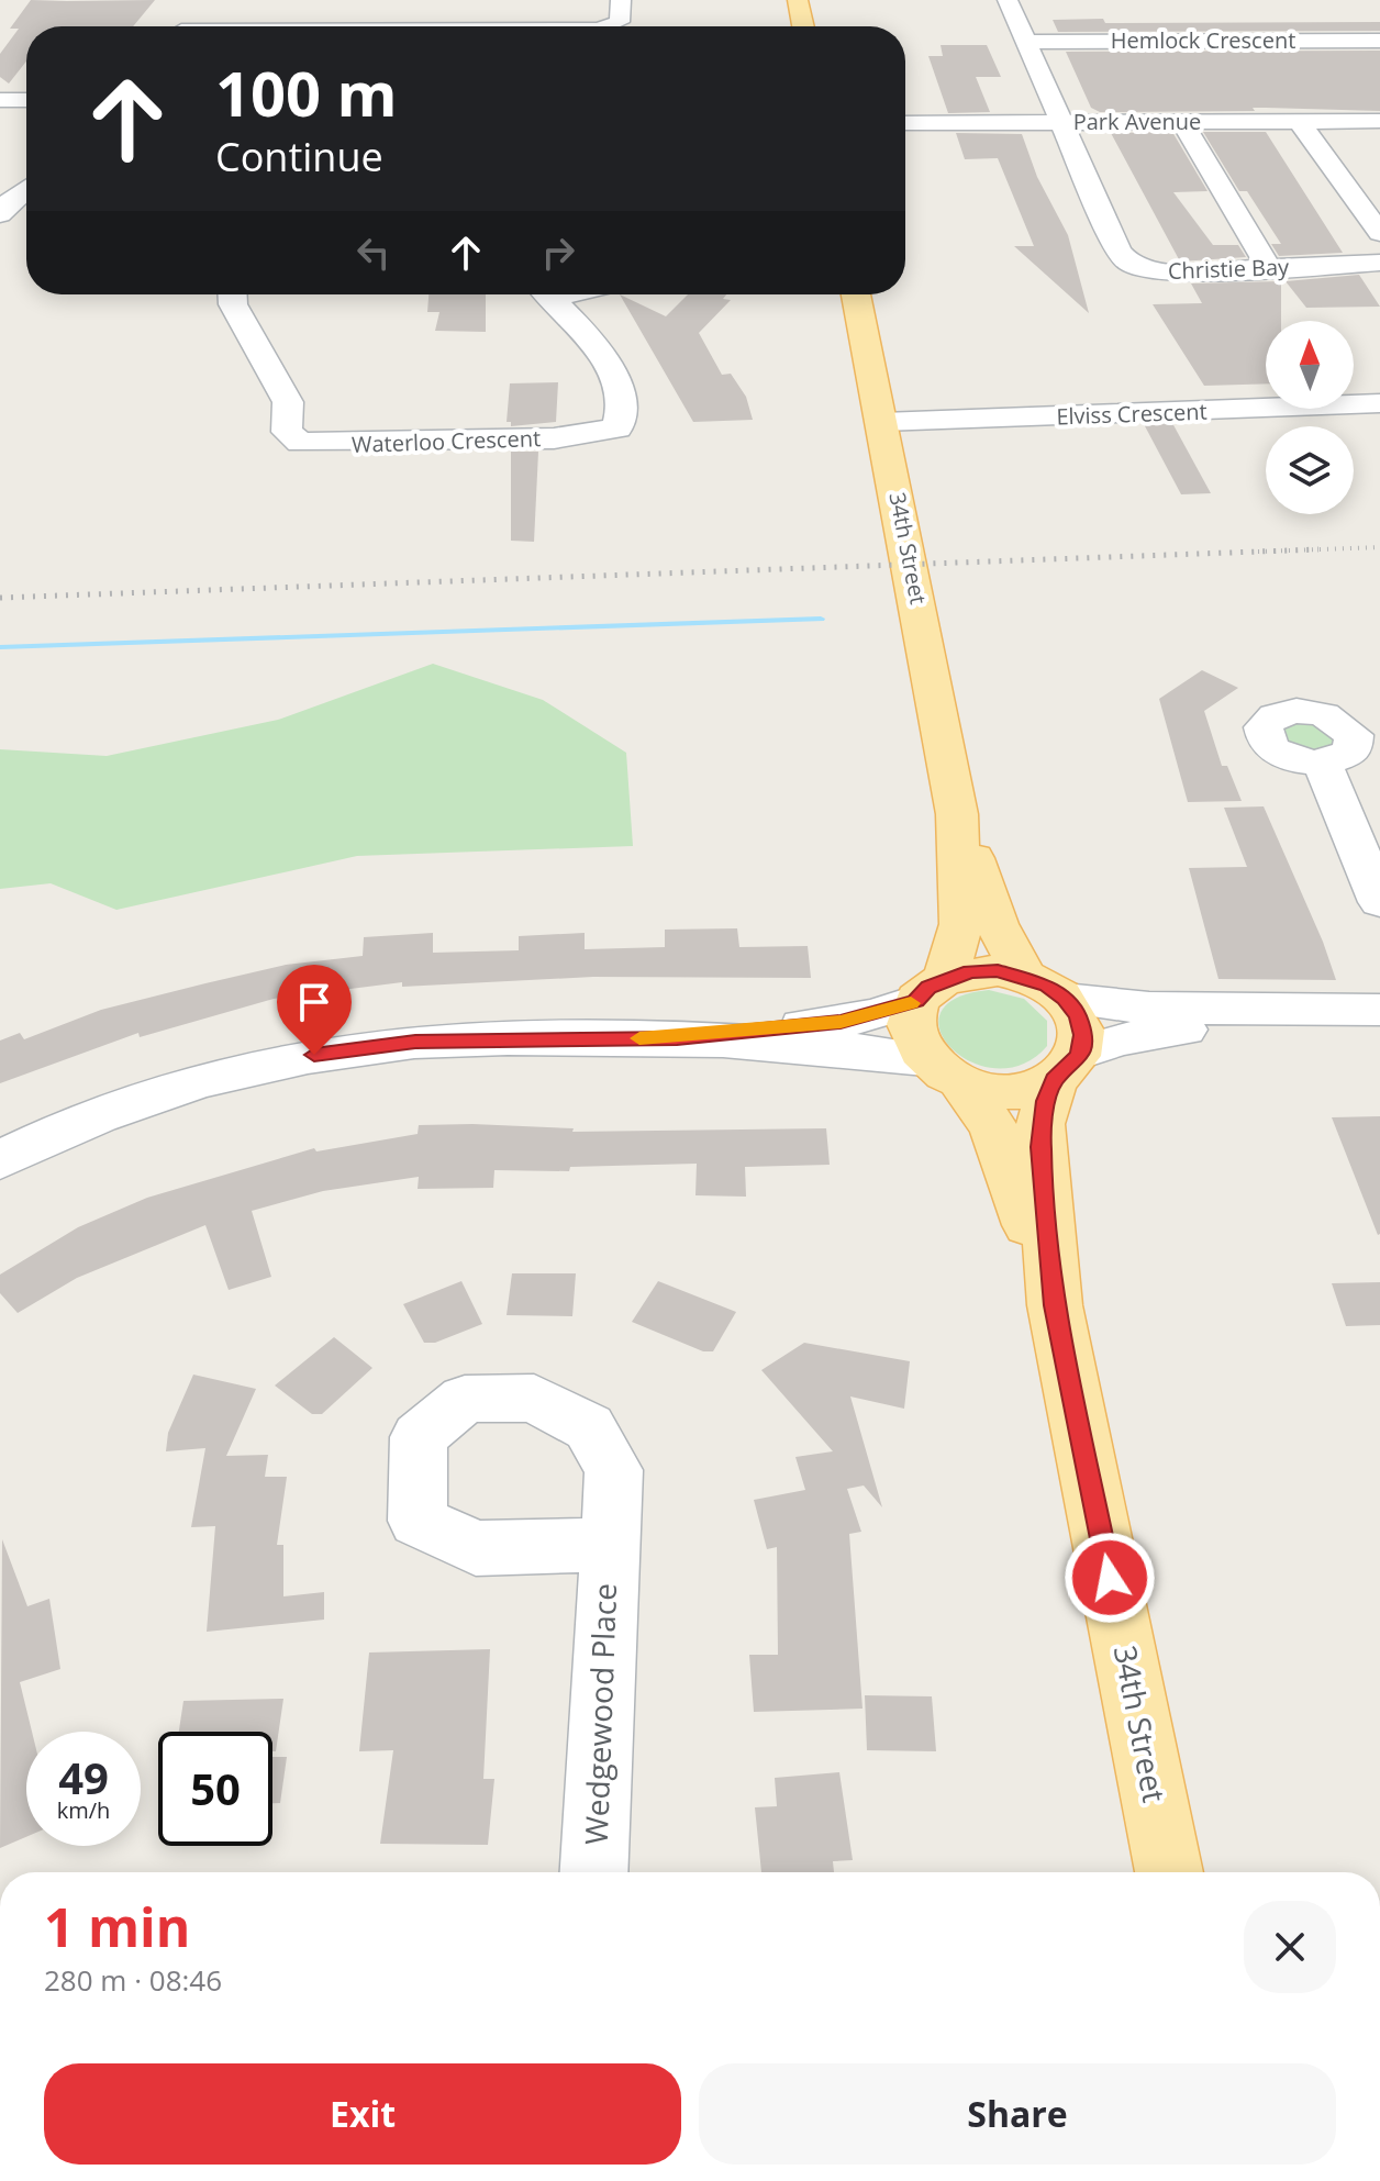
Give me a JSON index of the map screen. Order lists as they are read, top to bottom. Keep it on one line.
{"streets":{"main road":["34th Street"],"street":["Hemlock Crescent","Park Avenue","Christie Bay","Elviss Crescent","Waterloo Crescent","Wedgewood Place"]},"crossings":[["Park Avenue","Christie Bay"],["Elviss Crescent","34th Street"]],"north":"top","page":{"turn":["100 m","Continue"],"speed":"49 km/h","limit":"50","heading":["1 min","280 m · 08:46"],"buttons":["Exit","Share"]}}
